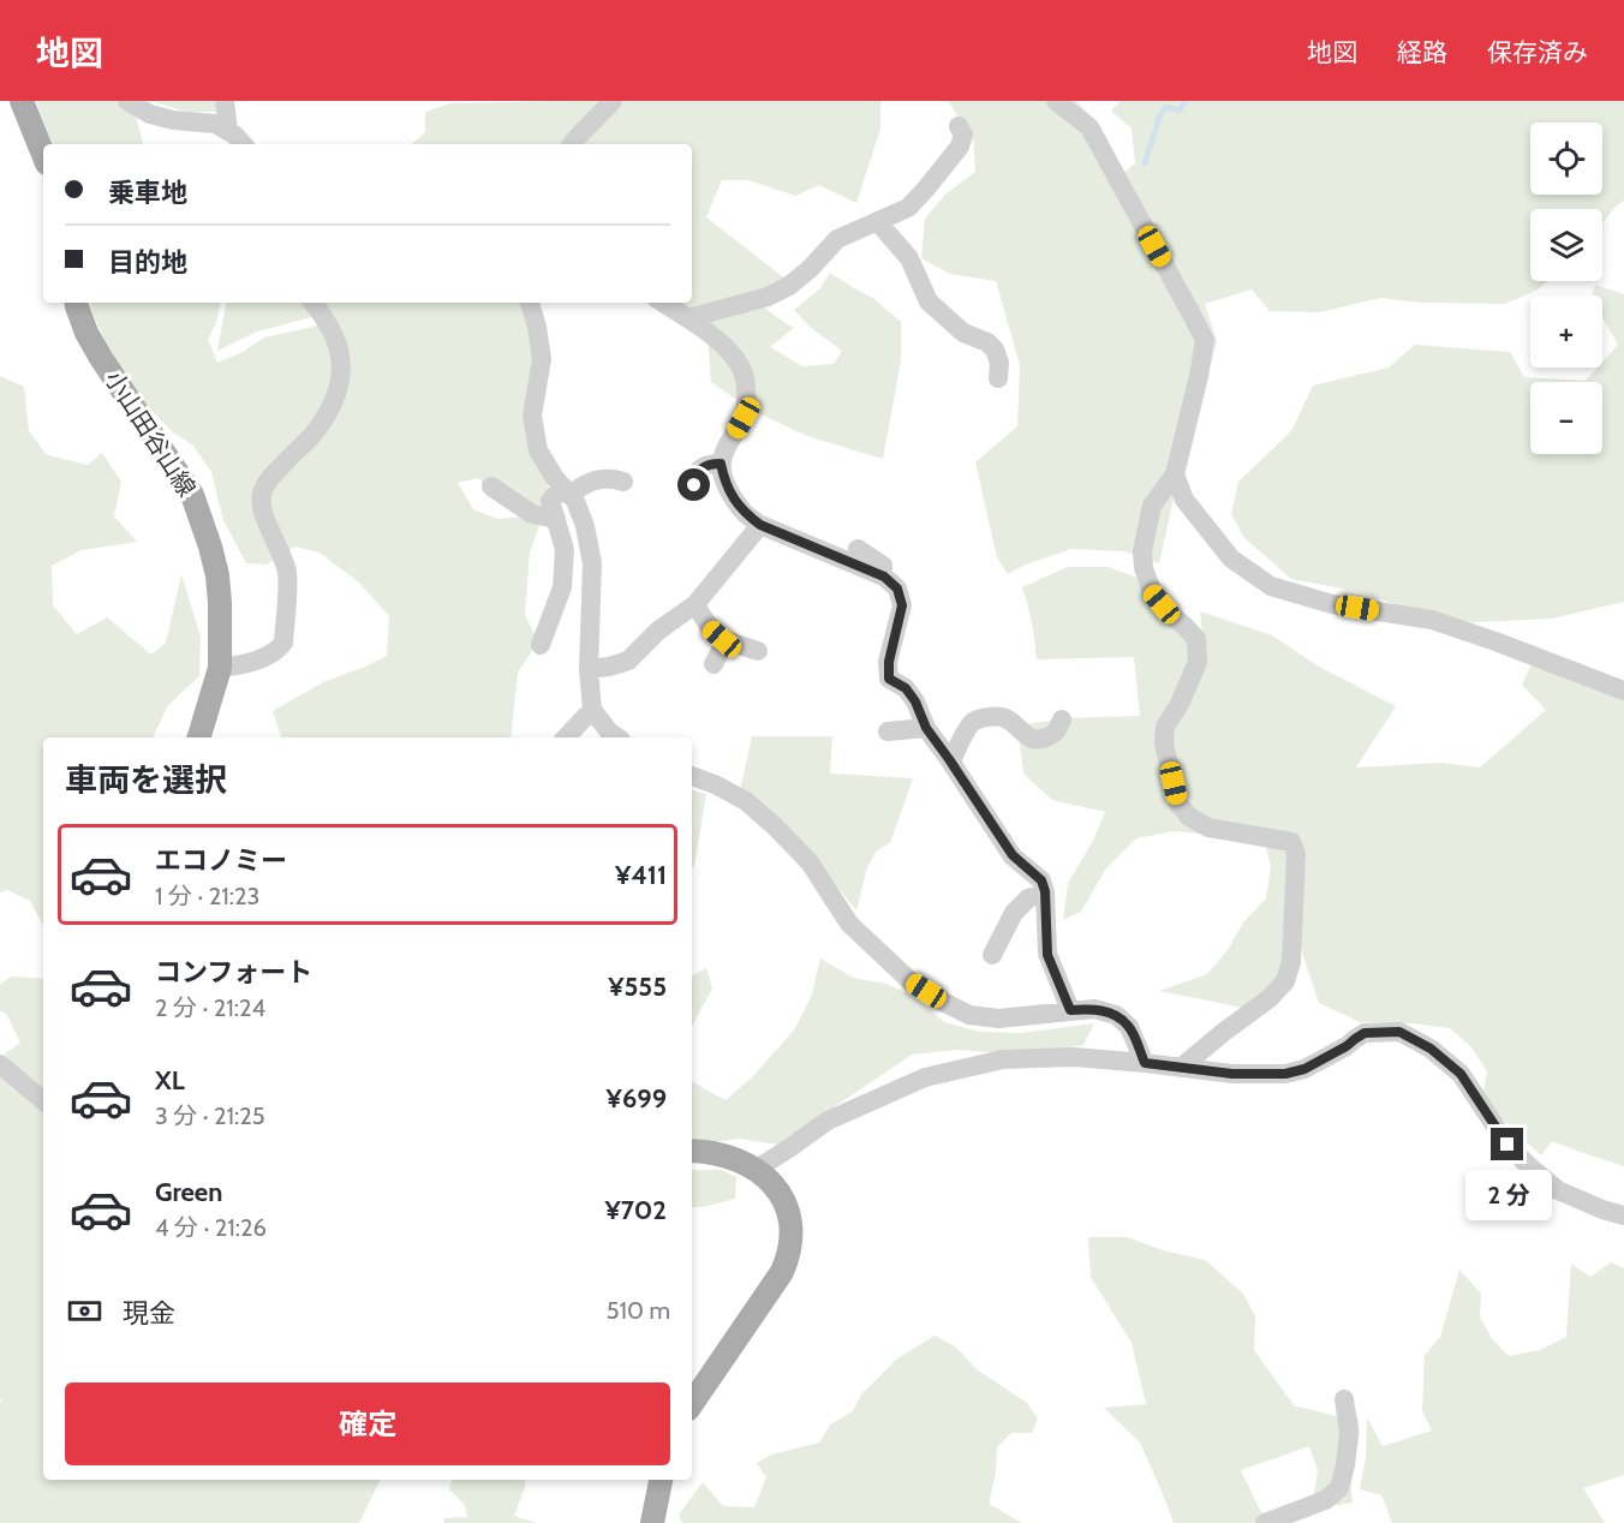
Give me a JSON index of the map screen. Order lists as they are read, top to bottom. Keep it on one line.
{"streets":{"main road":["小山田谷山線"]},"page":{"header":"地図","nav":["地図","経路","保存済み"],"map_buttons":["+","−"],"banner":["乗車地","目的地"],"heading":"車両を選択","list":[{"name":"エコノミー","note":"1 分 · 21:23","value":"¥411"},{"name":"コンフォート","note":"2 分 · 21:24","value":"¥555"},{"name":"XL","note":"3 分 · 21:25","value":"¥699"},{"name":"Green","note":"4 分 · 21:26","value":"¥702"}],"bubble":"2 分","pay":["現金","510 m"],"buttons":"確定"}}
